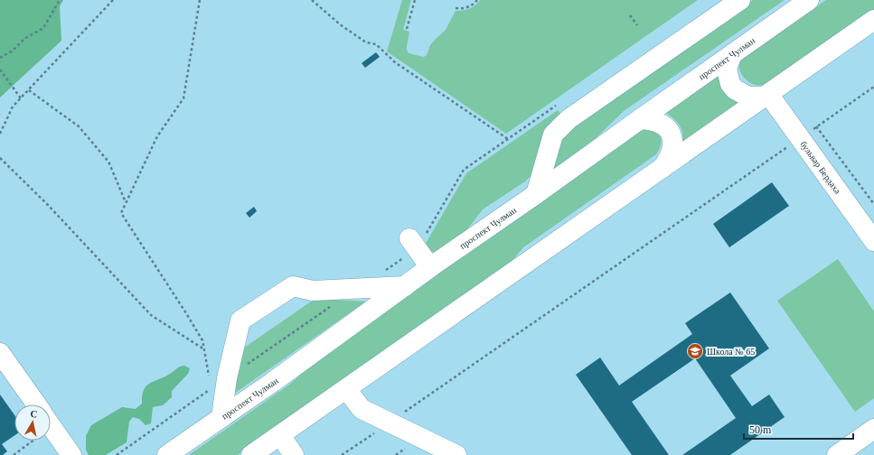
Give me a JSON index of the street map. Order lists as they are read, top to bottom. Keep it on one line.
{"streets":{"main road":["проспект Чулман","бульвар Бердаха"]},"places":{"school or university":["Школа № 65"]},"scale_bar":"50 m","north":"top"}
